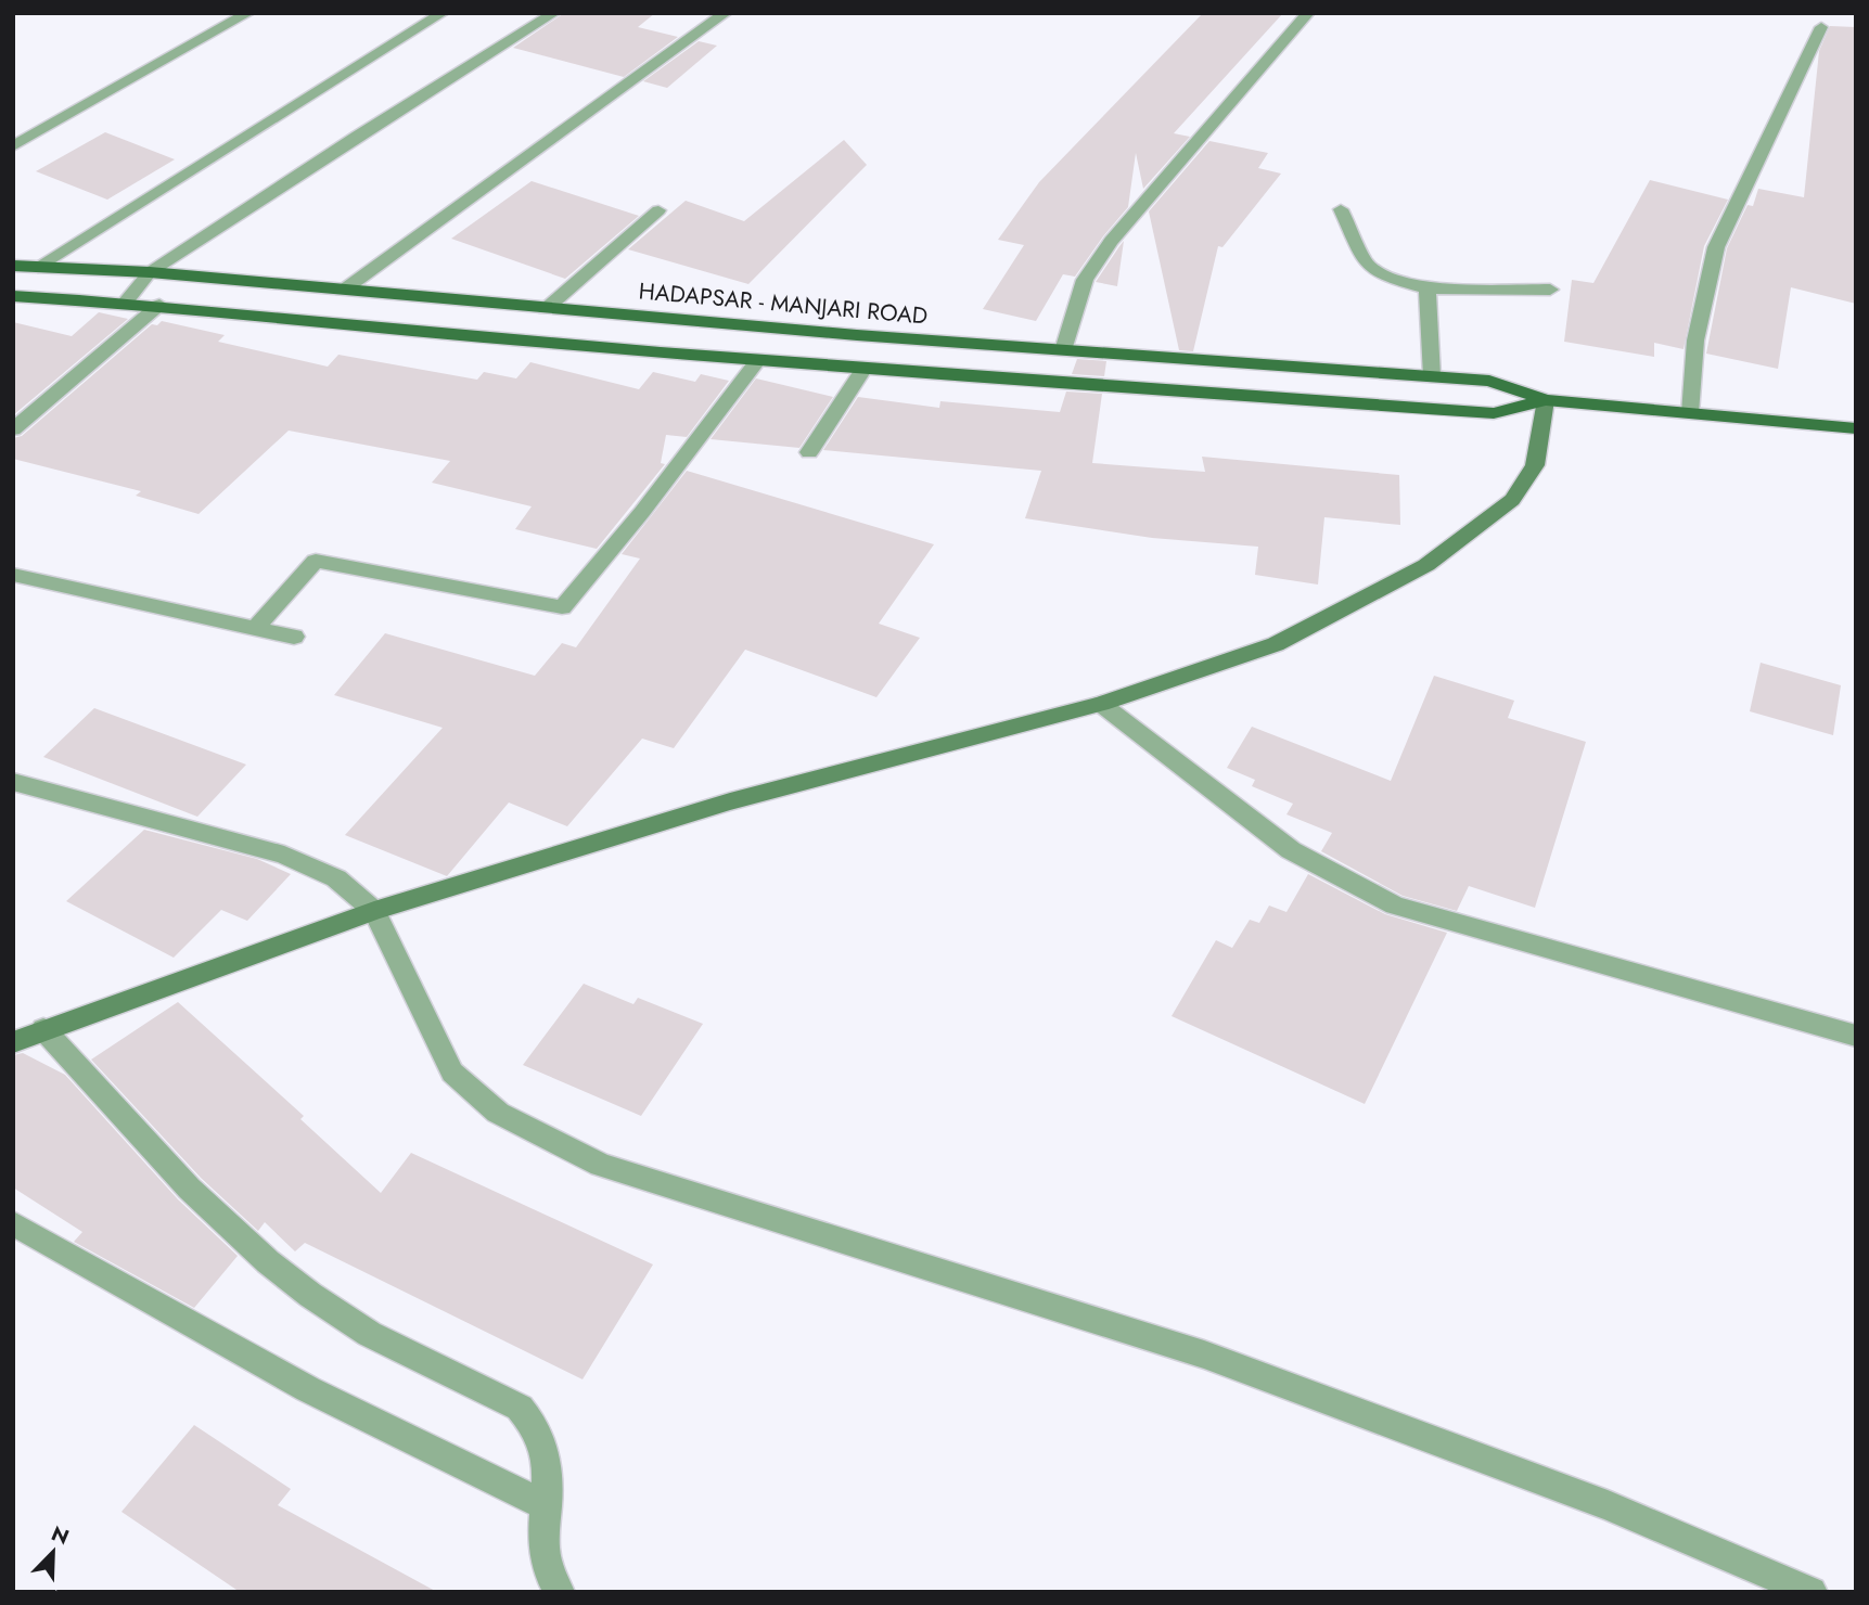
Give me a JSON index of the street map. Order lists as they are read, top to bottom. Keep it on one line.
{"streets":{"main road":["HADAPSAR - MANJARI ROAD"]},"north":"top right"}
